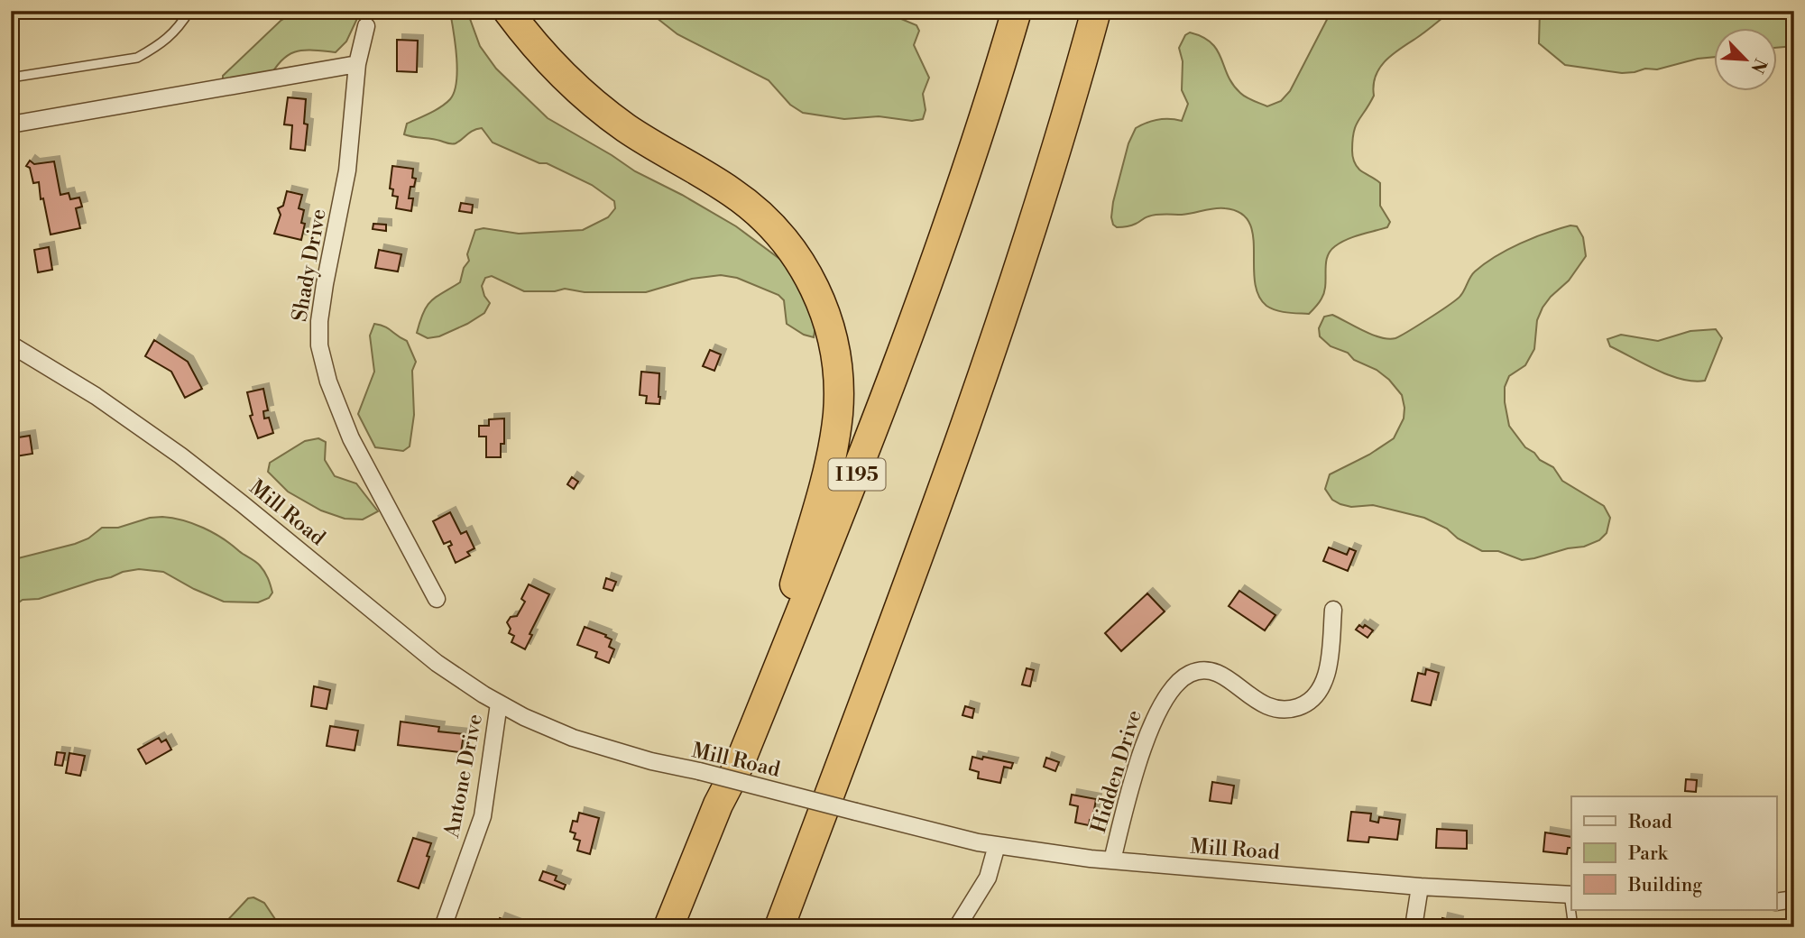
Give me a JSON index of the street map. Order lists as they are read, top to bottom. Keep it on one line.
{"streets":{"highway":["I 195"],"street":["Shady Drive","Mill Road","Hidden Drive","Antone Drive"]},"crossings":[["Mill Road","Hidden Drive"],["Mill Road","Antone Drive"]],"legend":["Road","Park","Building"],"north":"bottom right"}
